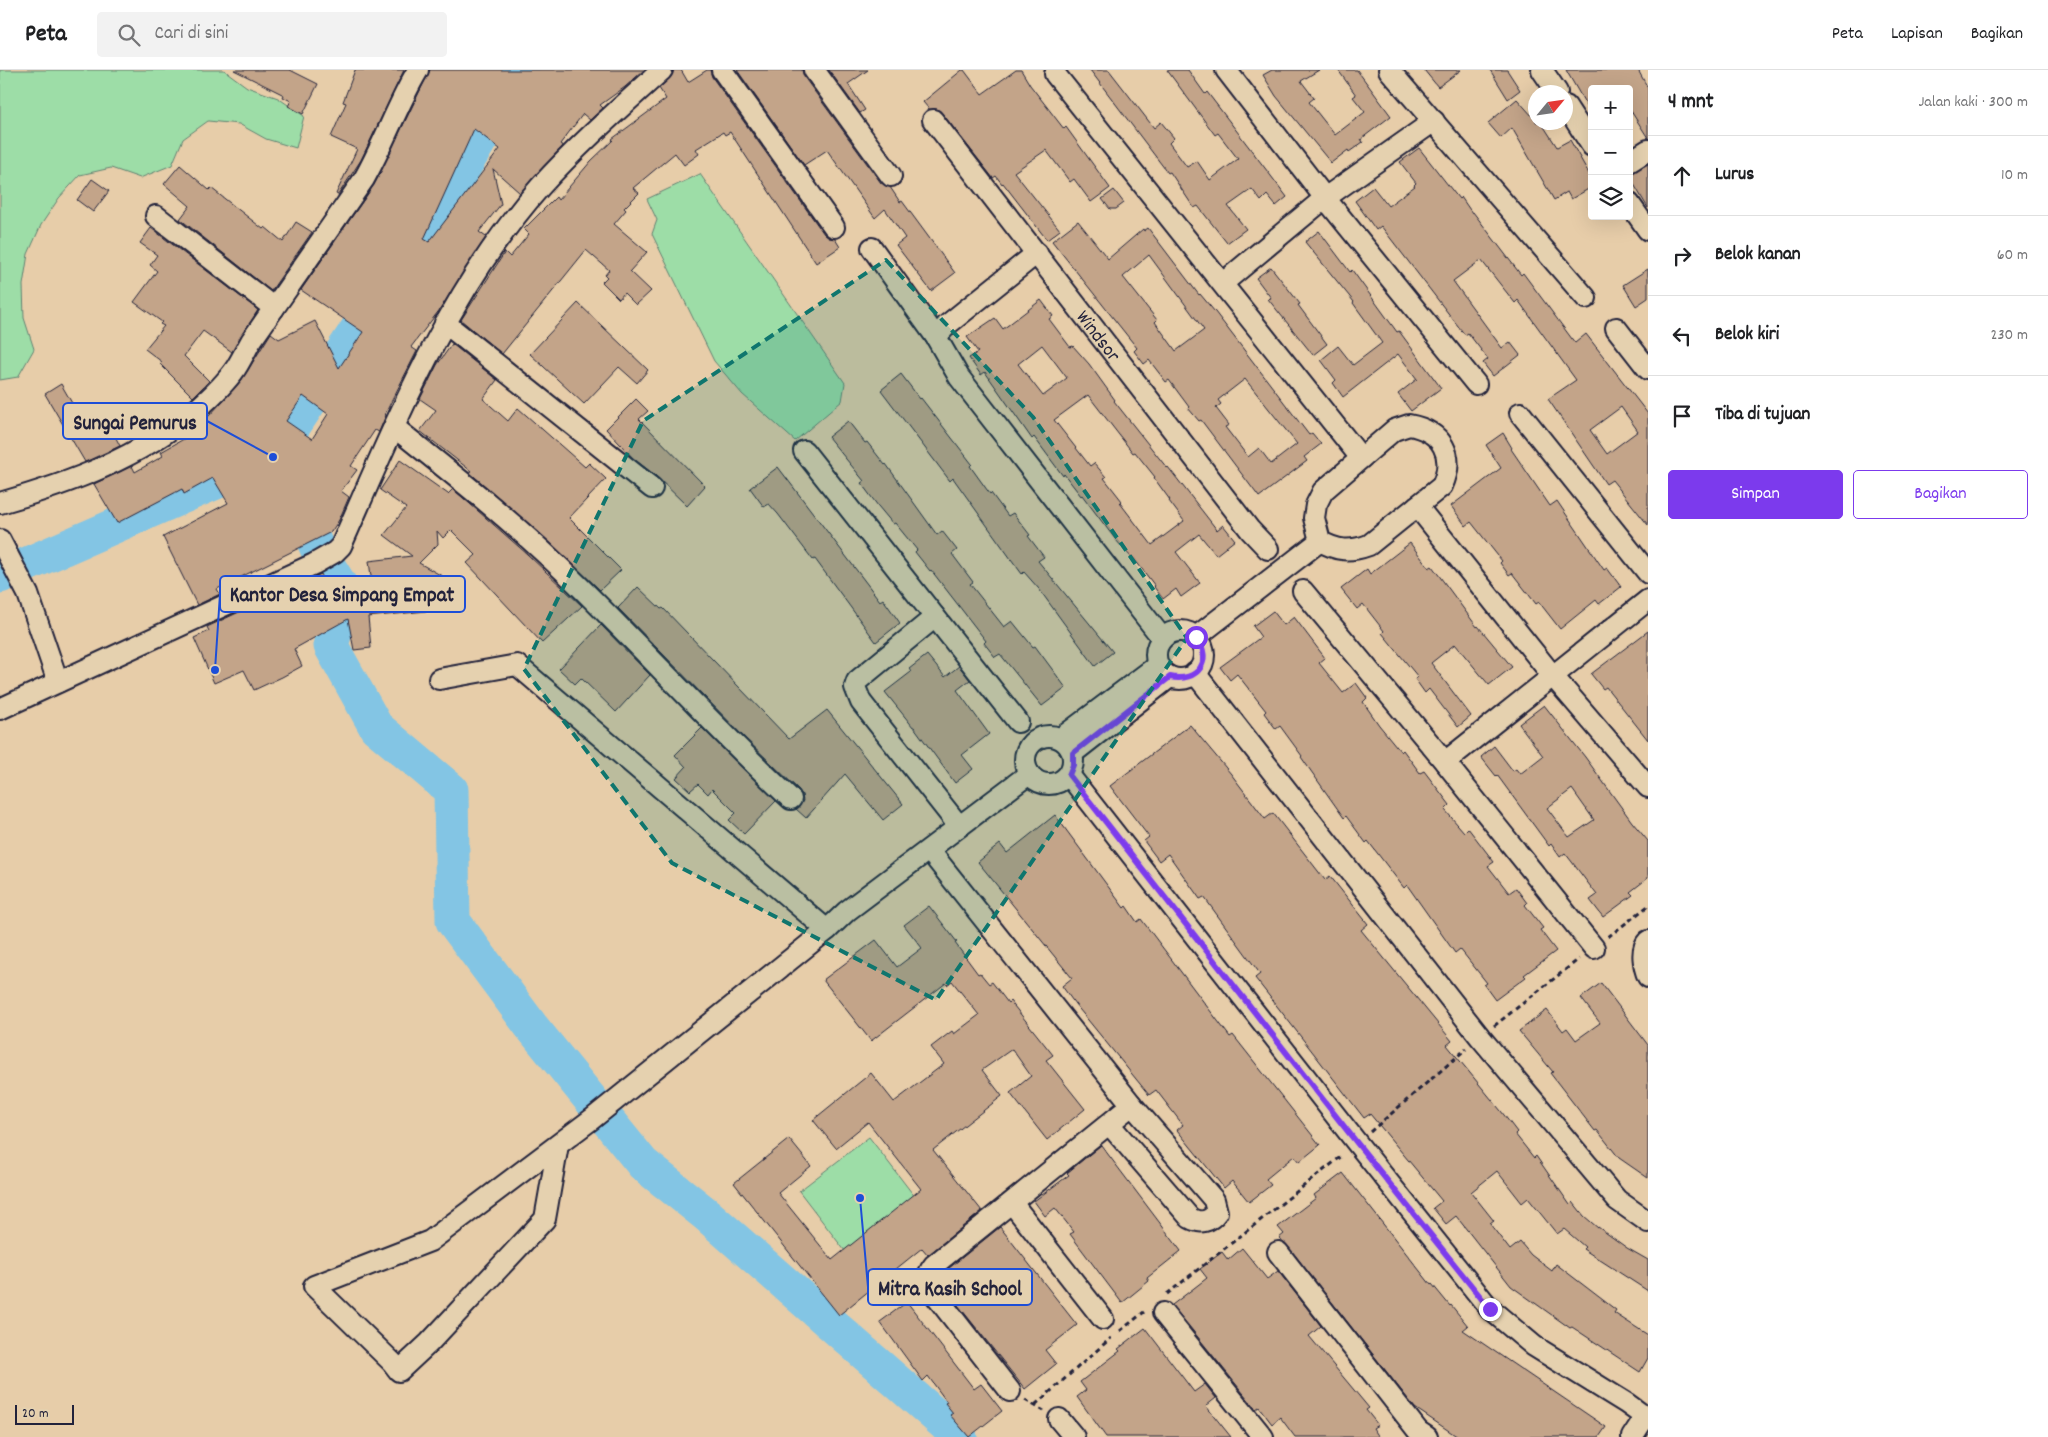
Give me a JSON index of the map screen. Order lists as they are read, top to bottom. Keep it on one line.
{"streets":{"street":["Windsor"]},"places":["Sungai Pemurus","Kantor Desa Simpang Empat","Mitra Kasih School"],"scale_bar":"20 m","north":"top right","page":{"header":"Peta","search":"Cari di sini","nav":["Peta","Lapisan","Bagikan"],"heading":["4 mnt","Jalan kaki · 300 m"],"map_buttons":["+","−"],"list":[["Lurus","10 m"],["Belok kanan","60 m"],["Belok kiri","230 m"],"Tiba di tujuan"],"buttons":["Simpan","Bagikan"],"scale":"20 m"}}
